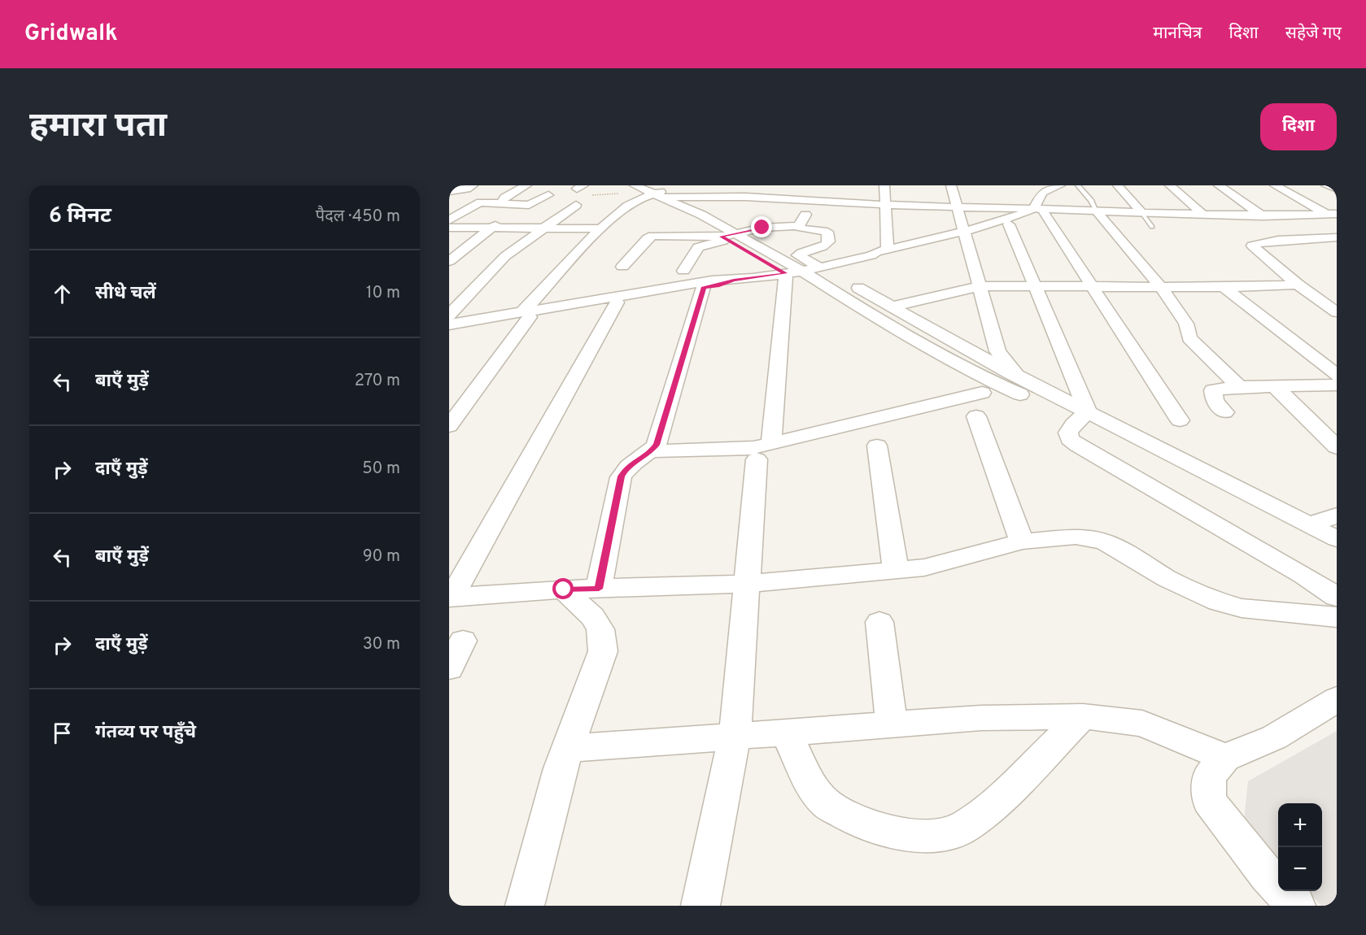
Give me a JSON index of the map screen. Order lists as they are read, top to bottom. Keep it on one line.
{"page":{"header":"Gridwalk","nav":["मानचित्र","दिशा","सहेजे गए"],"buttons":"दिशा","title":"हमारा पता","heading":["6 मिनट","पैदल · 450 m"],"list":[["सीधे चलें","10 m"],["बाएँ मुड़ें","270 m"],["दाएँ मुड़ें","50 m"],["बाएँ मुड़ें","90 m"],["दाएँ मुड़ें","30 m"],"गंतव्य पर पहुँचे"],"map_buttons":["+","−"]}}
